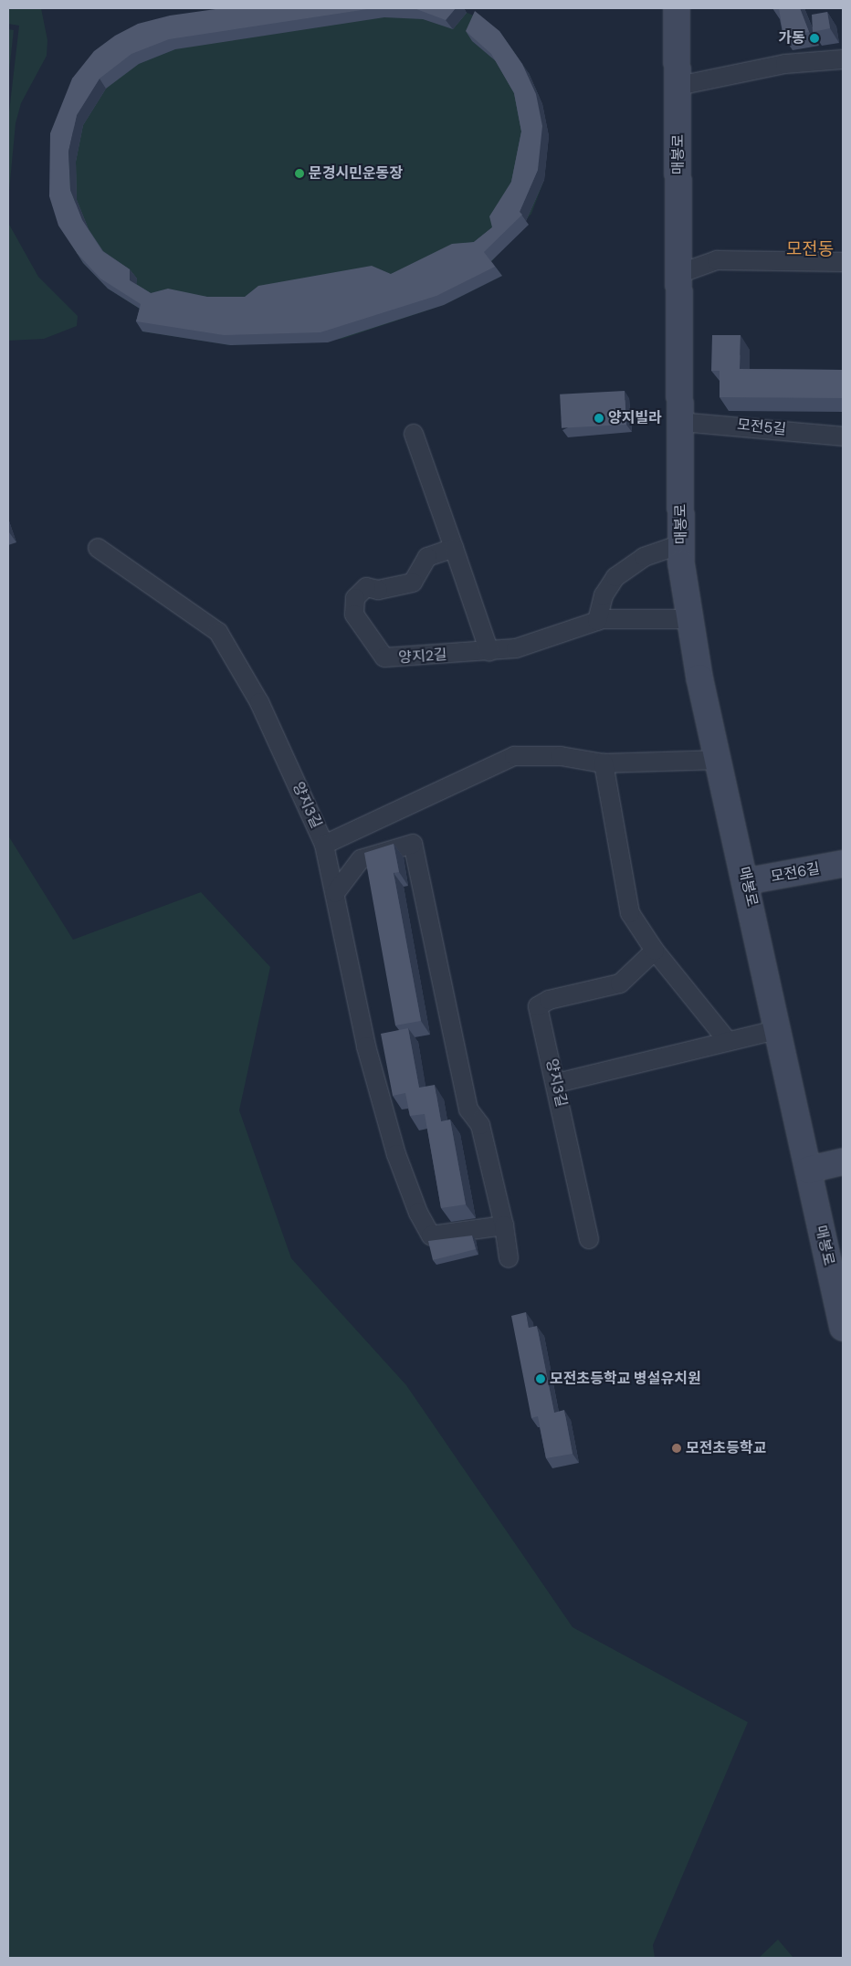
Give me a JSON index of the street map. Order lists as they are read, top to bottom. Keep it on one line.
{"streets":{"street":["매봉로","모전5길","양지2길","양지3길","모전6길"]},"crossings":[["매봉로","모전5길"],["매봉로","양지2길"],["매봉로","양지3길"],["매봉로","모전6길"]],"districts":["모전동"],"places":["가동","문경시민운동장","양지빌라","모전초등학교 병설유치원","모전초등학교"]}
